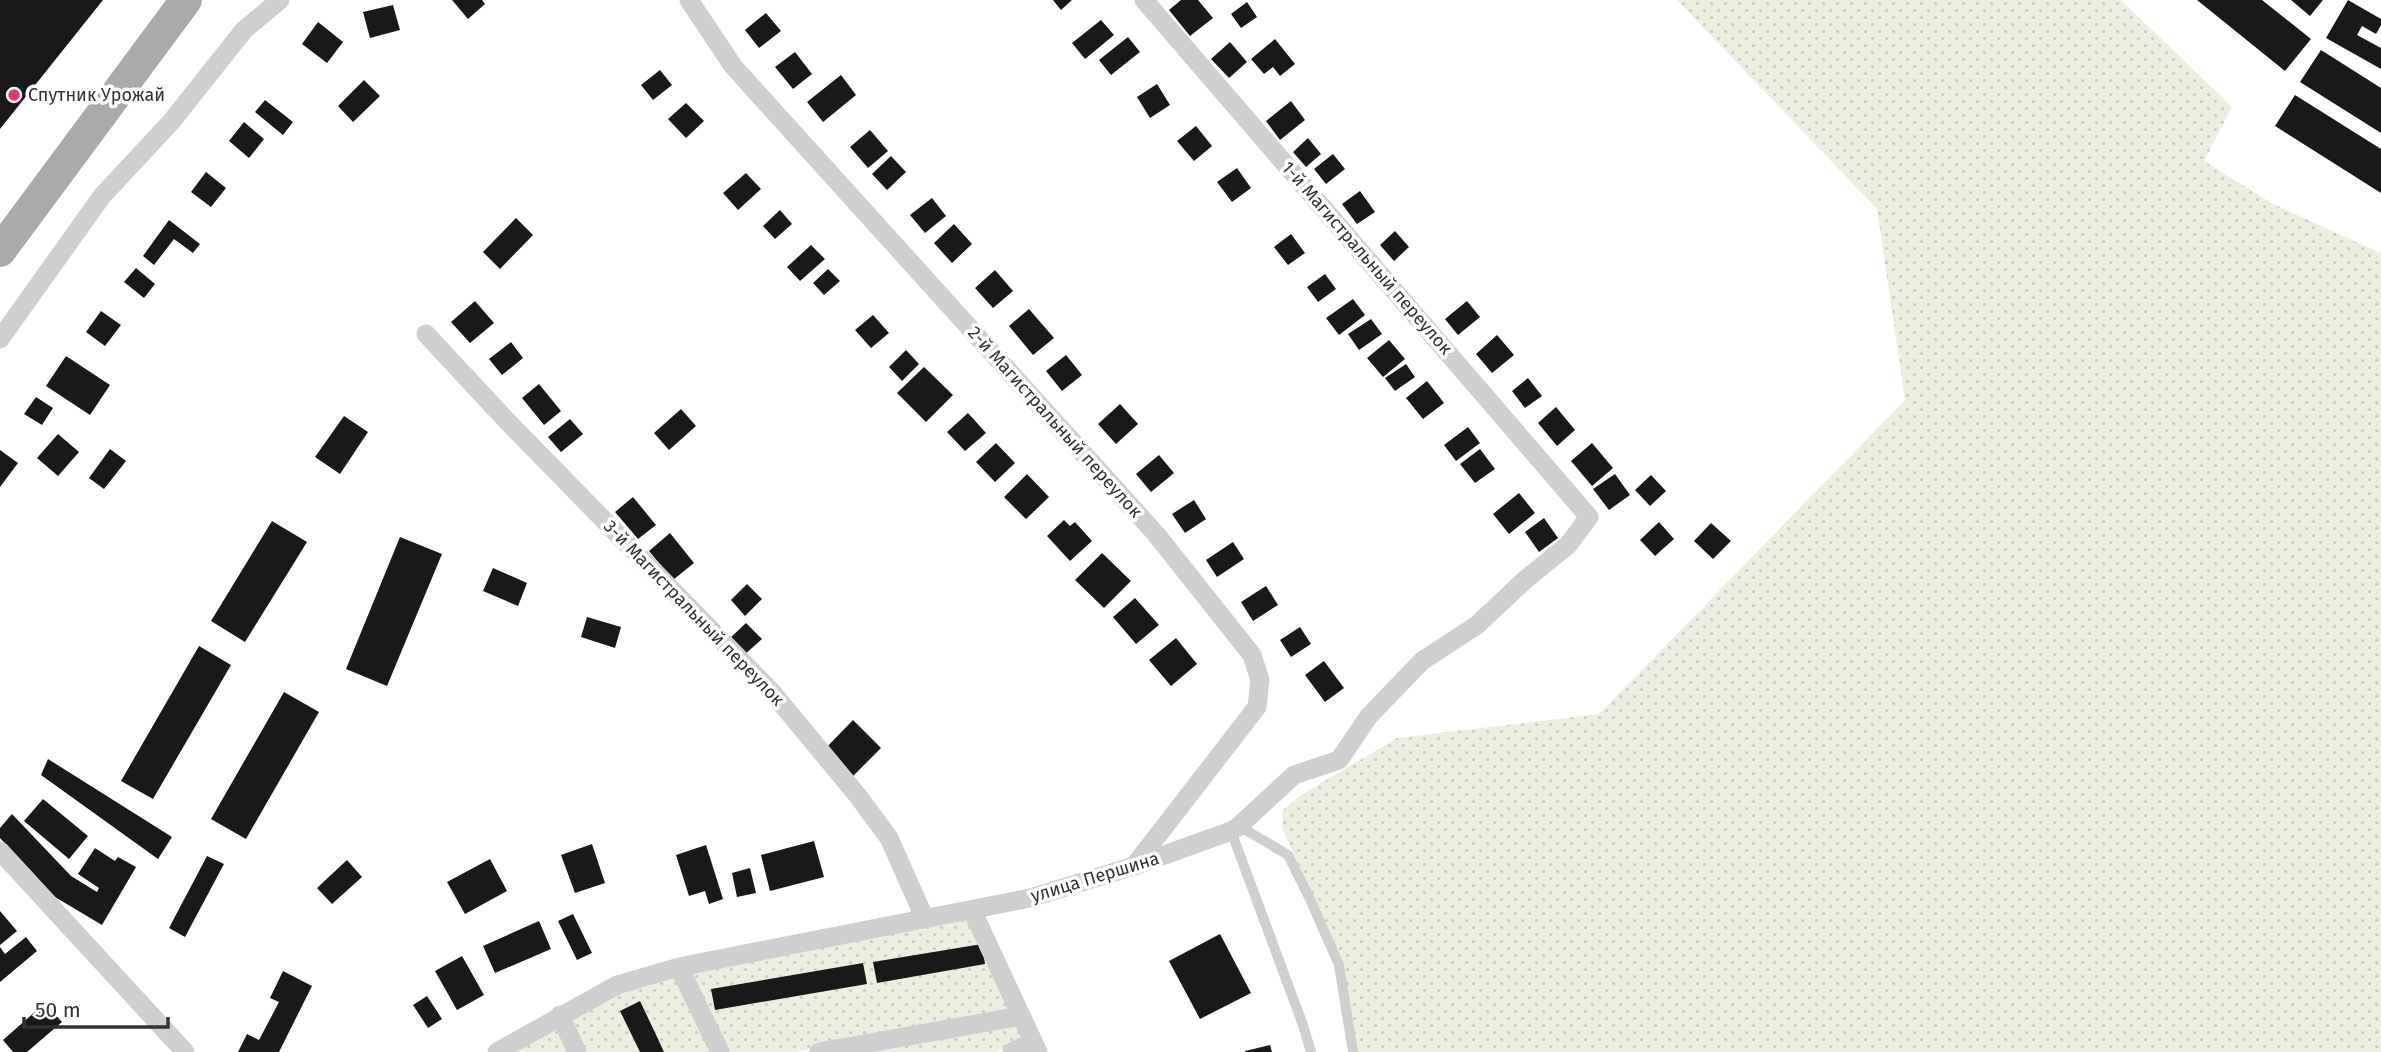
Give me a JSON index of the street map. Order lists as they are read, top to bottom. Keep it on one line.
{"streets":{"street":["1-й Магистральный переулок","2-й Магистральный переулок","3-й Магистральный переулок","улица Першина"]},"crossings":[["1-й Магистральный переулок","улица Першина"],["2-й Магистральный переулок","улица Першина"],["3-й Магистральный переулок","улица Першина"]],"places":["Спутник Урожай"],"scale_bar":"50 m"}
